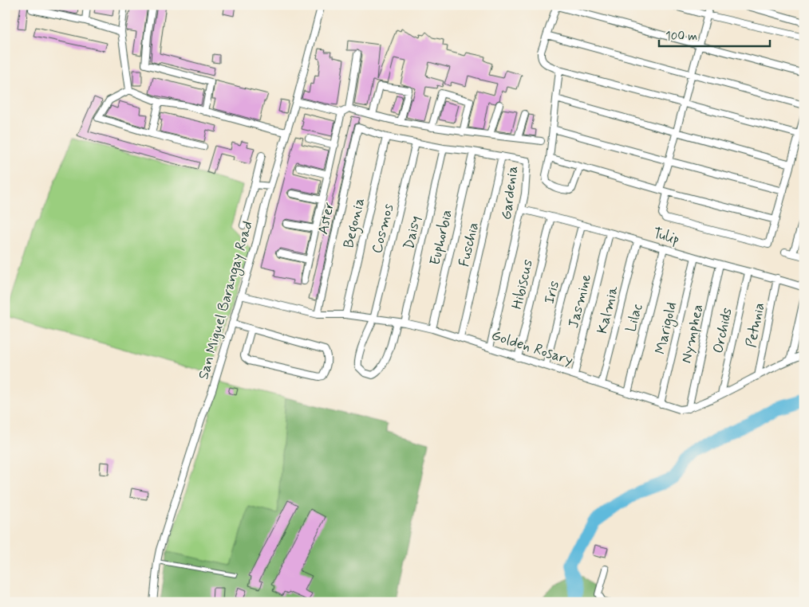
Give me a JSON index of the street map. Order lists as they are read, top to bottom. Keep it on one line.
{"streets":{"street":["Gardenia","Aster","Begonia","Cosmos","Daisy","Tulip","Euphorbia","Fuschia","Hibiscus","Iris","San Miguel Barangay Road","Jasmine","Kalmia","Lilac","Petunia","Marigold","Orchids","Nymphea","Golden Rosary"]},"crossings":[["Gardenia","Aster"],["Gardenia","Begonia"],["Gardenia","Cosmos"],["Gardenia","Daisy"],["Gardenia","Tulip"],["Gardenia","Euphorbia"],["Gardenia","Fuschia"],["Gardenia","Golden Rosary"],["Aster","Golden Rosary"],["Begonia","Golden Rosary"],["Cosmos","Golden Rosary"],["Daisy","Golden Rosary"],["Tulip","Hibiscus"],["Tulip","Iris"],["Tulip","Jasmine"],["Tulip","Kalmia"],["Tulip","Lilac"],["Tulip","Petunia"],["Tulip","Marigold"],["Tulip","Orchids"],["Tulip","Nymphea"],["Euphorbia","Golden Rosary"],["Fuschia","Golden Rosary"],["Hibiscus","Golden Rosary"],["Iris","Golden Rosary"],["San Miguel Barangay Road","Golden Rosary"],["Jasmine","Golden Rosary"],["Kalmia","Golden Rosary"],["Lilac","Golden Rosary"],["Marigold","Golden Rosary"],["Nymphea","Golden Rosary"]],"scale_bar":"100 m"}
